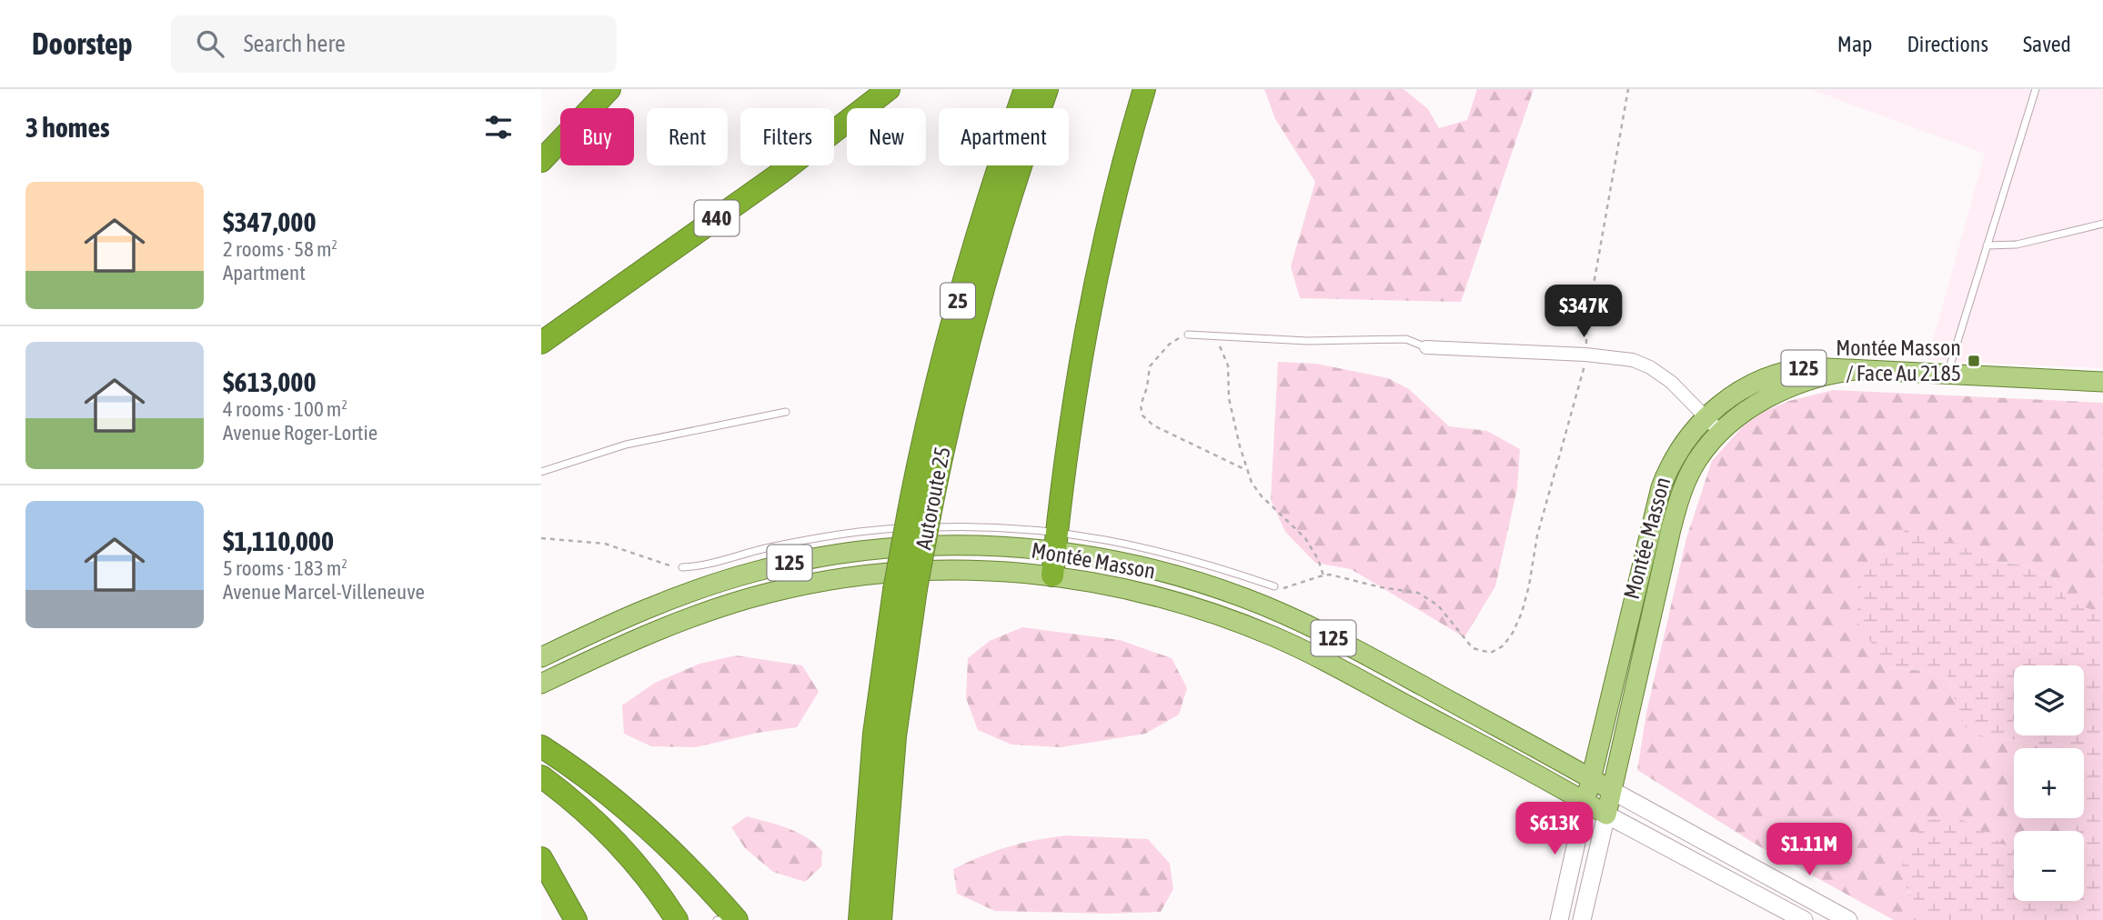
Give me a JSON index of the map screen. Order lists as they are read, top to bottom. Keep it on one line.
{"streets":{"highway":["440","25","Autoroute 25"],"main road":["125","Montée Masson"]},"places":{"transit":["Montée Masson / Face Au 2185"]},"page":{"header":"Doorstep","search":"Search here","nav":["Map","Directions","Saved"],"heading":"3 homes","chip":["Buy","Rent","Filters","New","Apartment"],"list":[{"name":"$347,000","note":"2 rooms · 58 m² · Apartment"},{"name":"$613,000","note":"4 rooms · 100 m² · Avenue Roger-Lortie"},{"name":"$1,110,000","note":"5 rooms · 183 m² · Avenue Marcel-Villeneuve"}],"price":["$347K","$613K","$1.11M"],"map_buttons":["+","−"]}}
